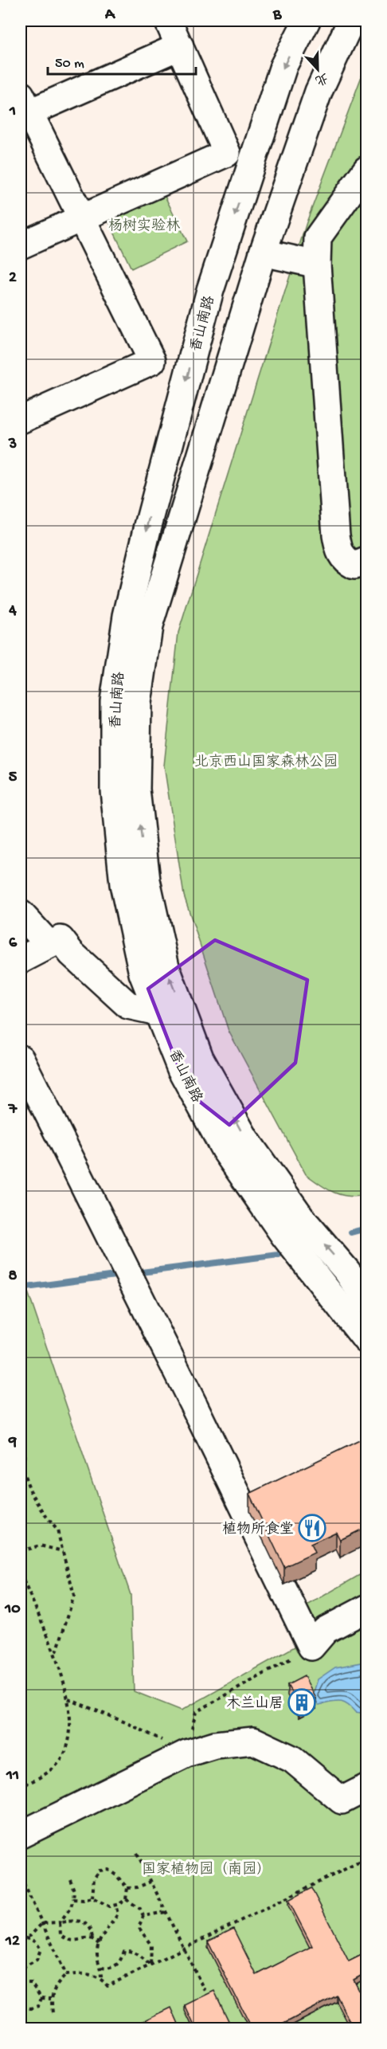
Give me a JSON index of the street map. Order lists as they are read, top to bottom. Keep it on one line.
{"streets":{"street":["香山南路"]},"parks":["杨树实验林","北京西山国家森林公园","国家植物园（南园）"],"places":{"restaurant":["植物所食堂"],"building":["木兰山居"]},"scale_bar":"50 m","north":"bottom","grid":{"columns":["A","B"],"rows":["1","2","3","4","5","6","7","8","9","10","11","12"]}}
